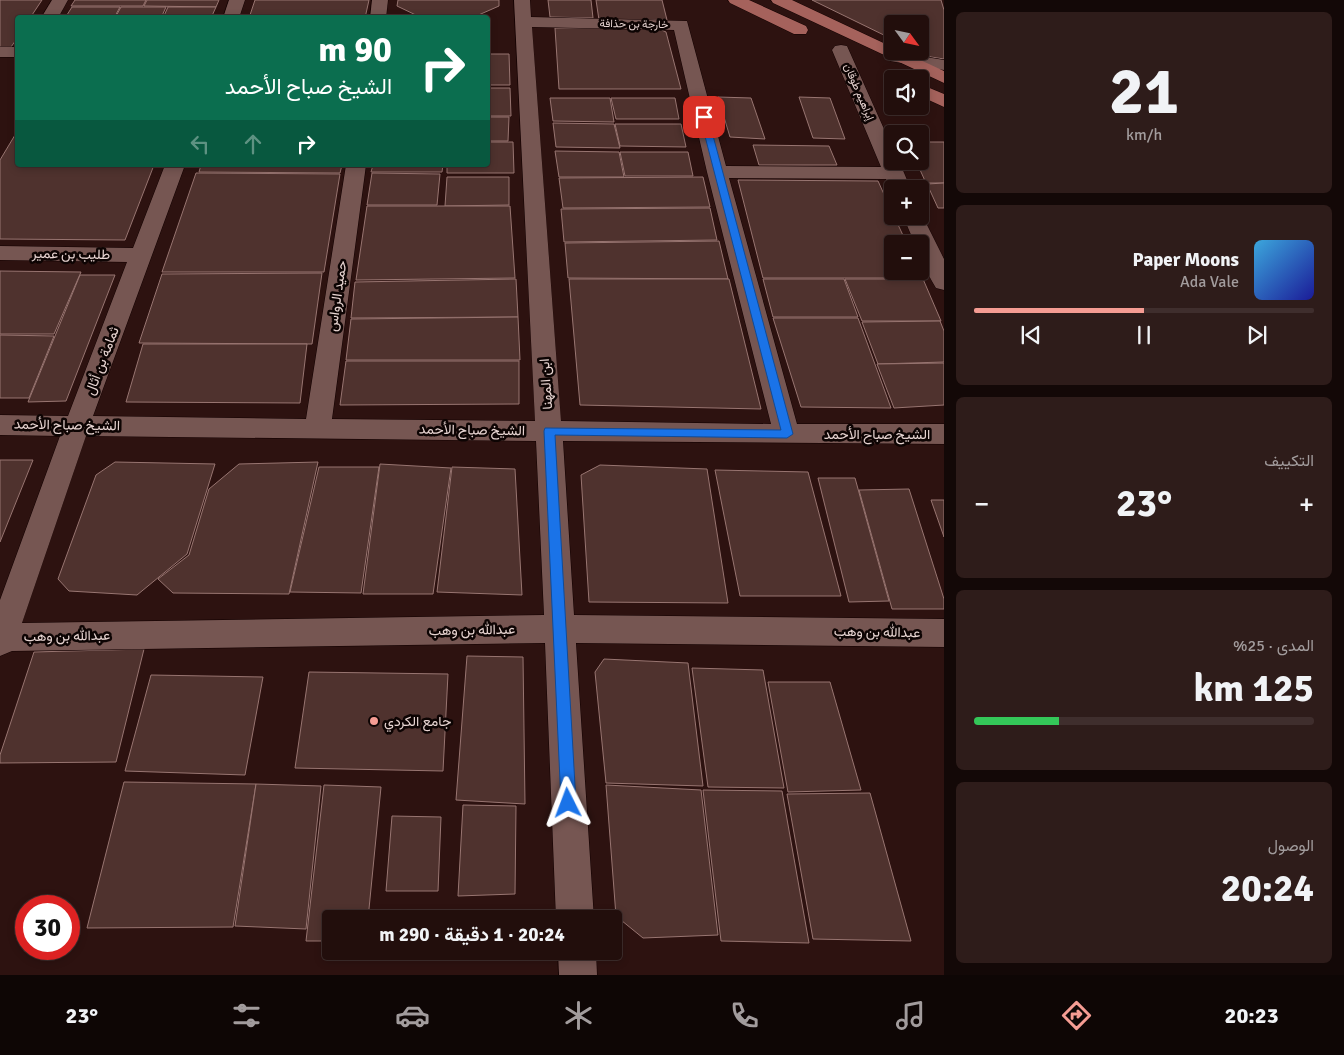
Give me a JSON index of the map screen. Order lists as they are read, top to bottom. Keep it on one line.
{"streets":{"street":["خارجة بن حذافة","إبراهيم طوقان","طليب بن عمير","حميد الرواس","ثمامة بن أثال","ابن المهنا","الشيخ صباح الأحمد","عبدالله بن وهب"]},"crossings":[["خارجة بن حذافة","ابن المهنا"],["خارجة بن حذافة","الشيخ صباح الأحمد"],["طليب بن عمير","ثمامة بن أثال"],["حميد الرواس","الشيخ صباح الأحمد"],["ثمامة بن أثال","الشيخ صباح الأحمد"],["ثمامة بن أثال","عبدالله بن وهب"],["ابن المهنا","الشيخ صباح الأحمد"],["ابن المهنا","عبدالله بن وهب"]],"places":["جامع الكردي"],"north":"bottom right","page":{"tile":[["21","km/h"],"التكييف",["المدى · 25%","125 km"],["الوصول","20:24"]],"map_buttons":["+","−"],"turn":["90 m","الشيخ صباح الأحمد"],"song":["Paper Moons","Ada Vale"],"heat":["−","23°","+"],"limit":"30","trip":"20:24 · 1 دقيقة · 290 m","tabs":["20:23","23°"]}}
